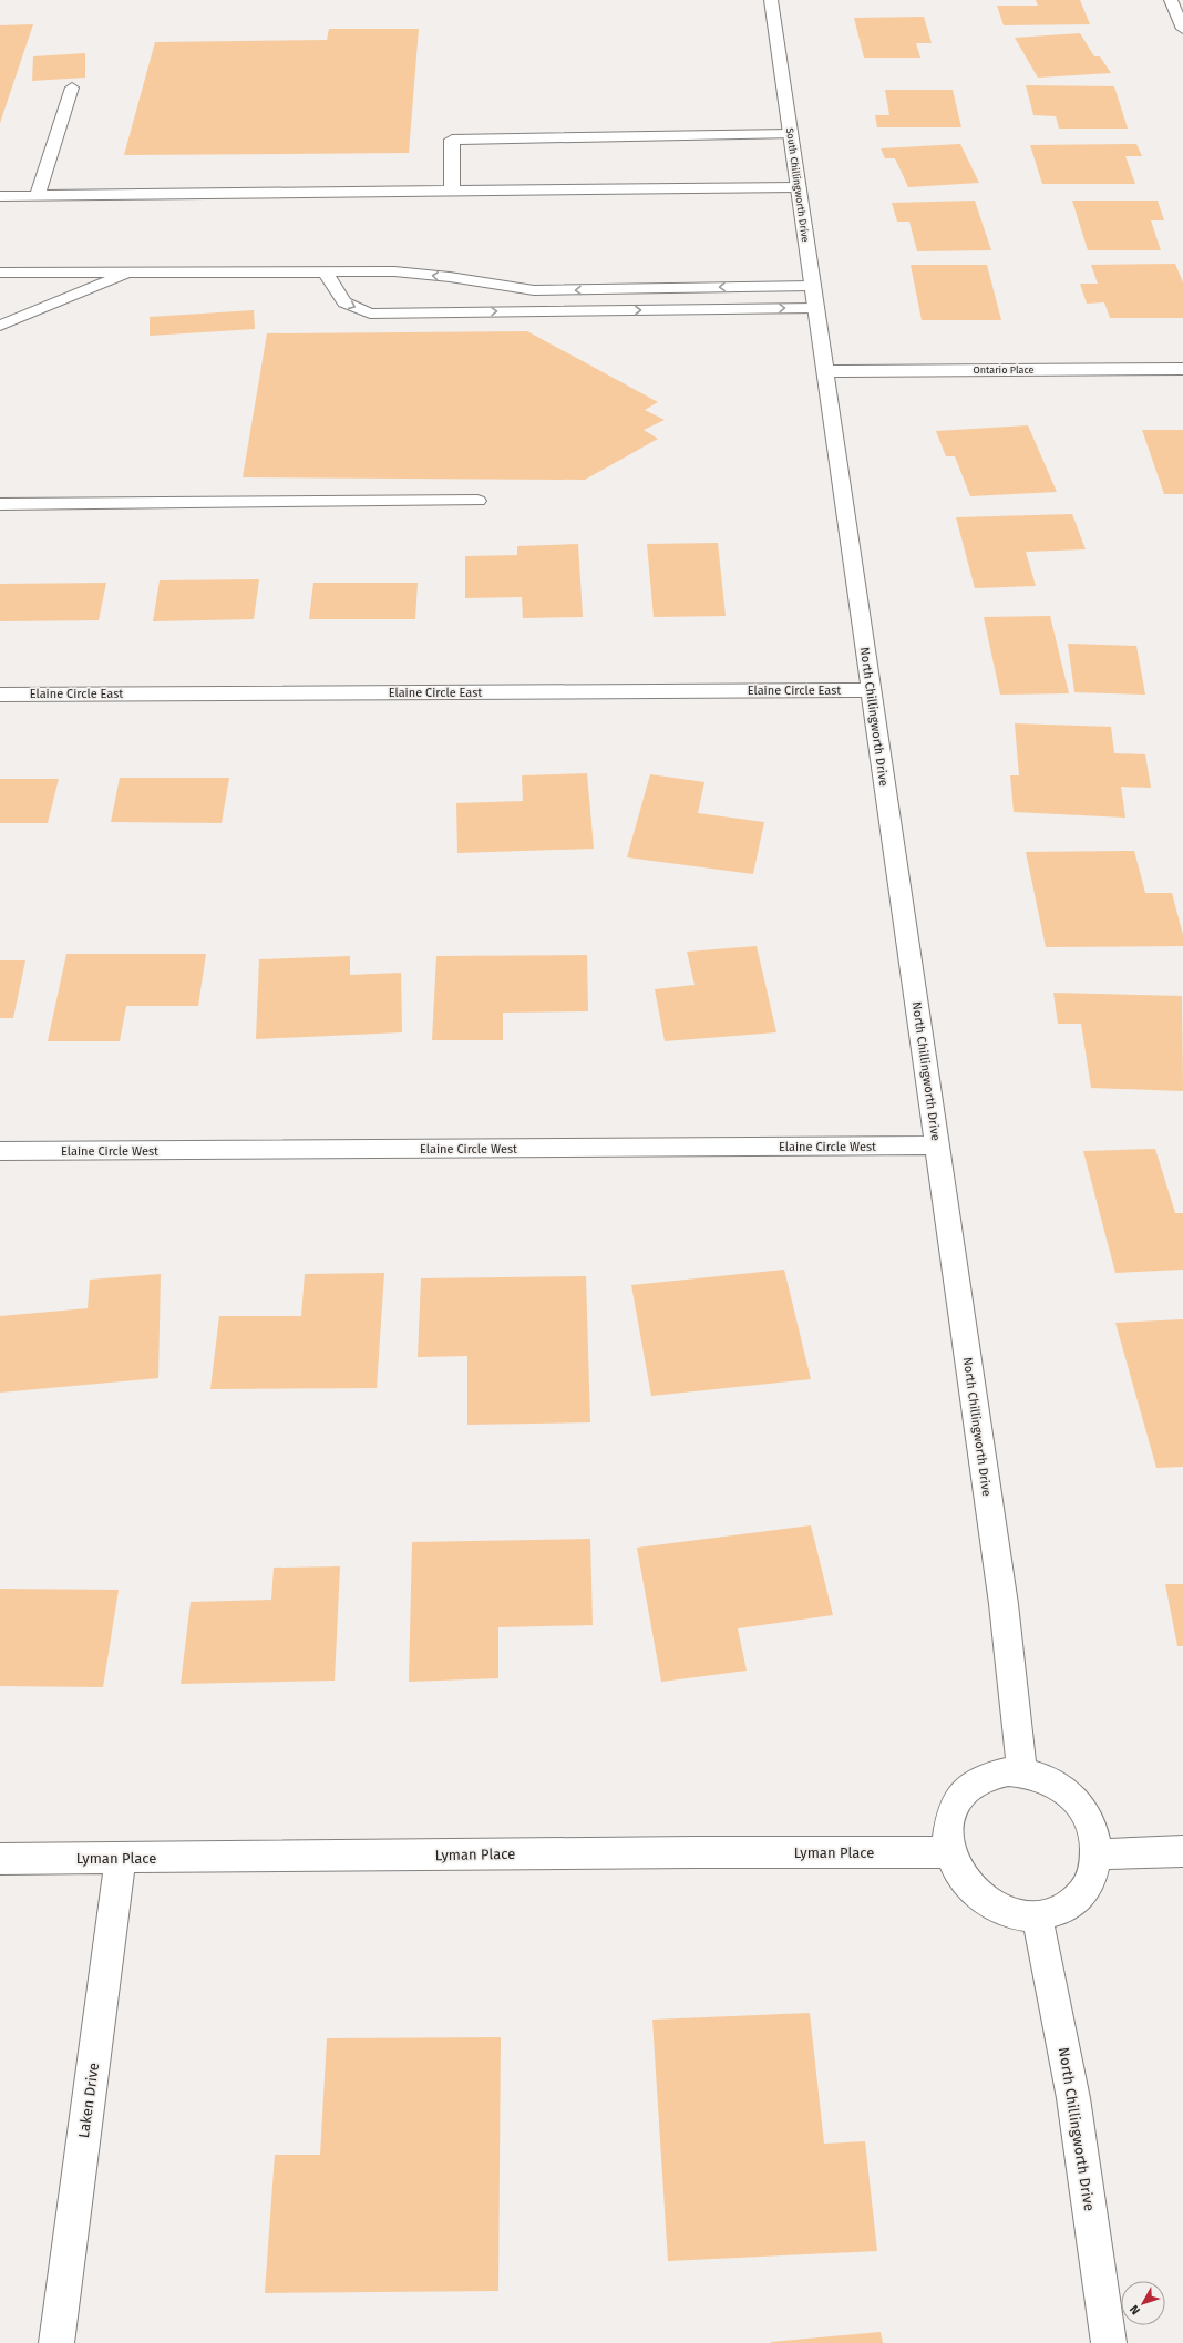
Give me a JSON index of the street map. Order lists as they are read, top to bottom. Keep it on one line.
{"streets":{"street":["South Chillingworth Drive","Ontario Place","Elaine Circle East","North Chillingworth Drive","Elaine Circle West","Lyman Place","Laken Drive"]},"crossings":[["South Chillingworth Drive","Ontario Place"],["South Chillingworth Drive","North Chillingworth Drive"],["Ontario Place","North Chillingworth Drive"],["Elaine Circle East","North Chillingworth Drive"],["North Chillingworth Drive","Elaine Circle West"],["North Chillingworth Drive","Lyman Place"],["Lyman Place","Laken Drive"]],"north":"bottom left"}
